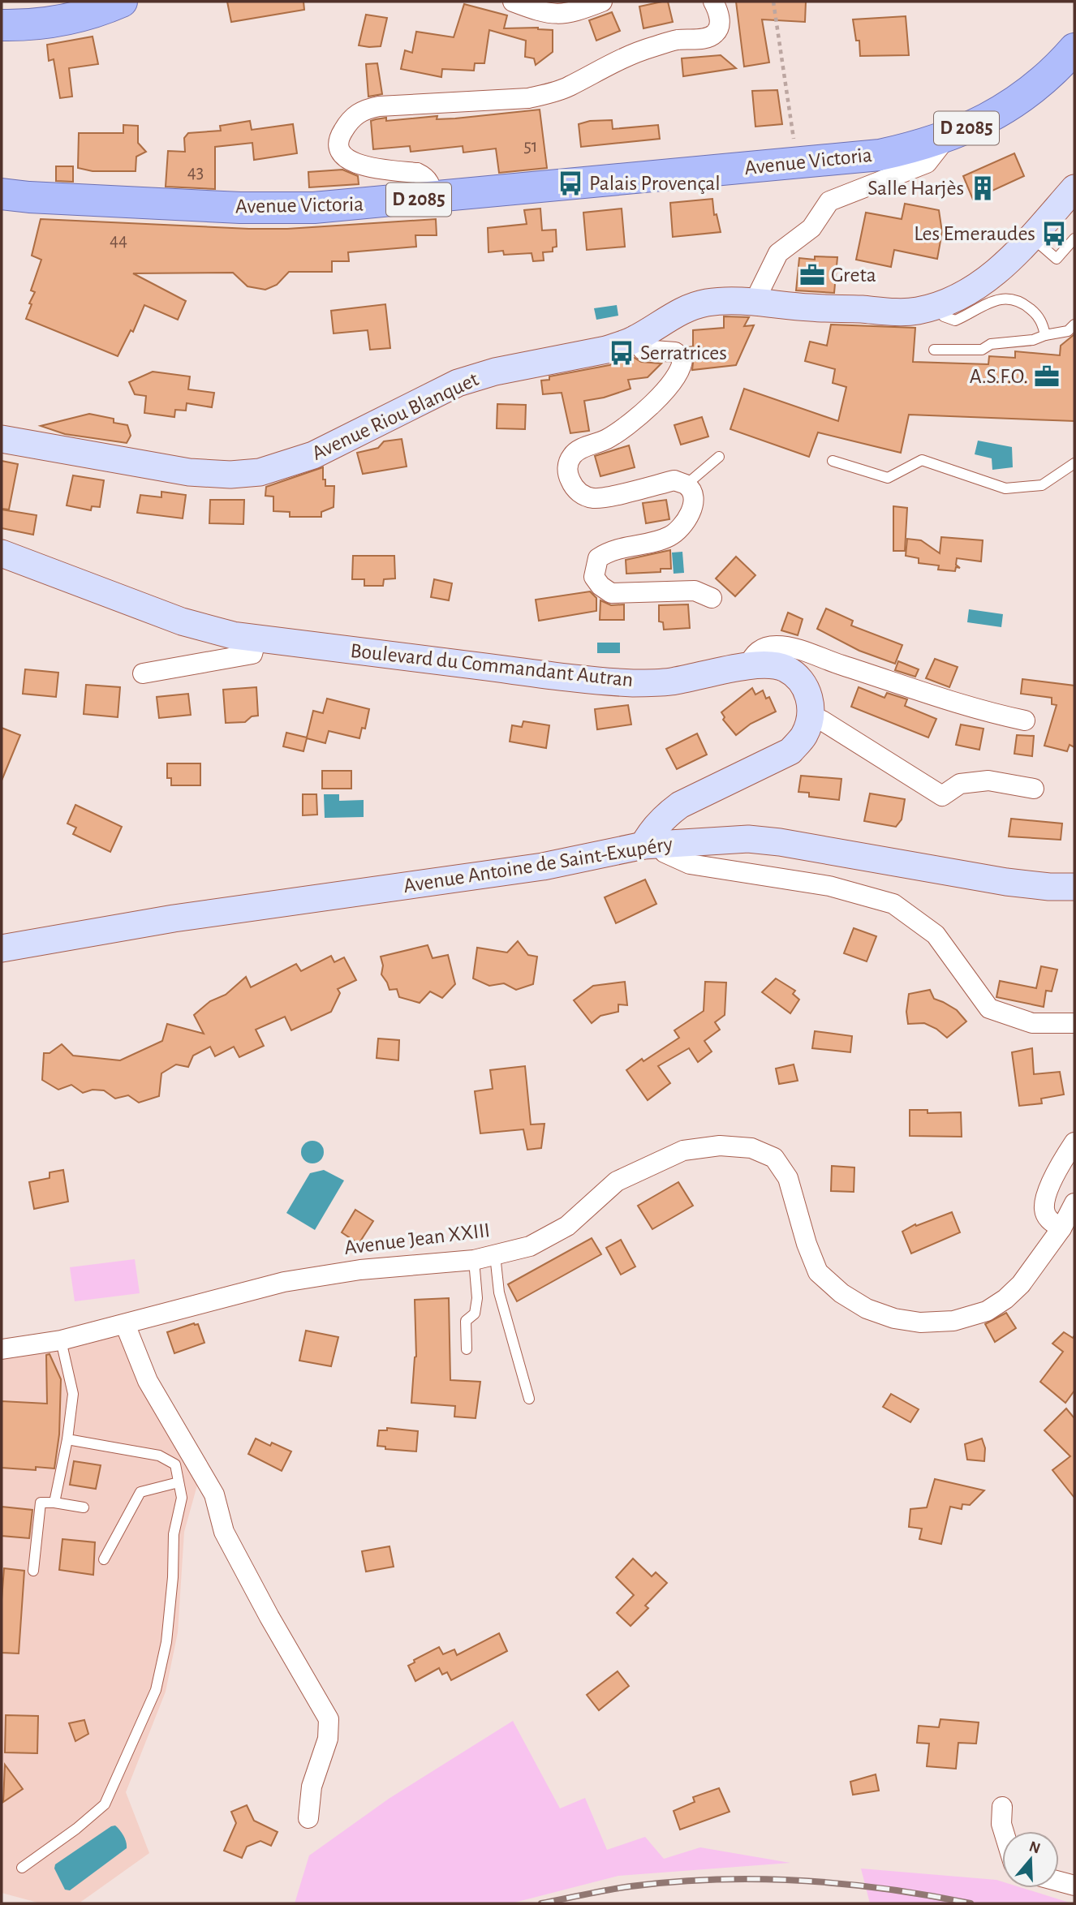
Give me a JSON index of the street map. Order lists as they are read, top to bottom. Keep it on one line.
{"streets":{"main road":["D 2085","Avenue Victoria"],"street":["Avenue Riou Blanquet","Boulevard du Commandant Autran","Avenue Antoine de Saint-Exupéry","Avenue Jean XXIII"]},"places":{"bus stop":["Palais Provençal","Les Emeraudes","Serratrices"],"building":["Salle Harjès"],"office":["Greta","A.S.F.O."]},"house_numbers":["51","43","44"],"north":"top"}
